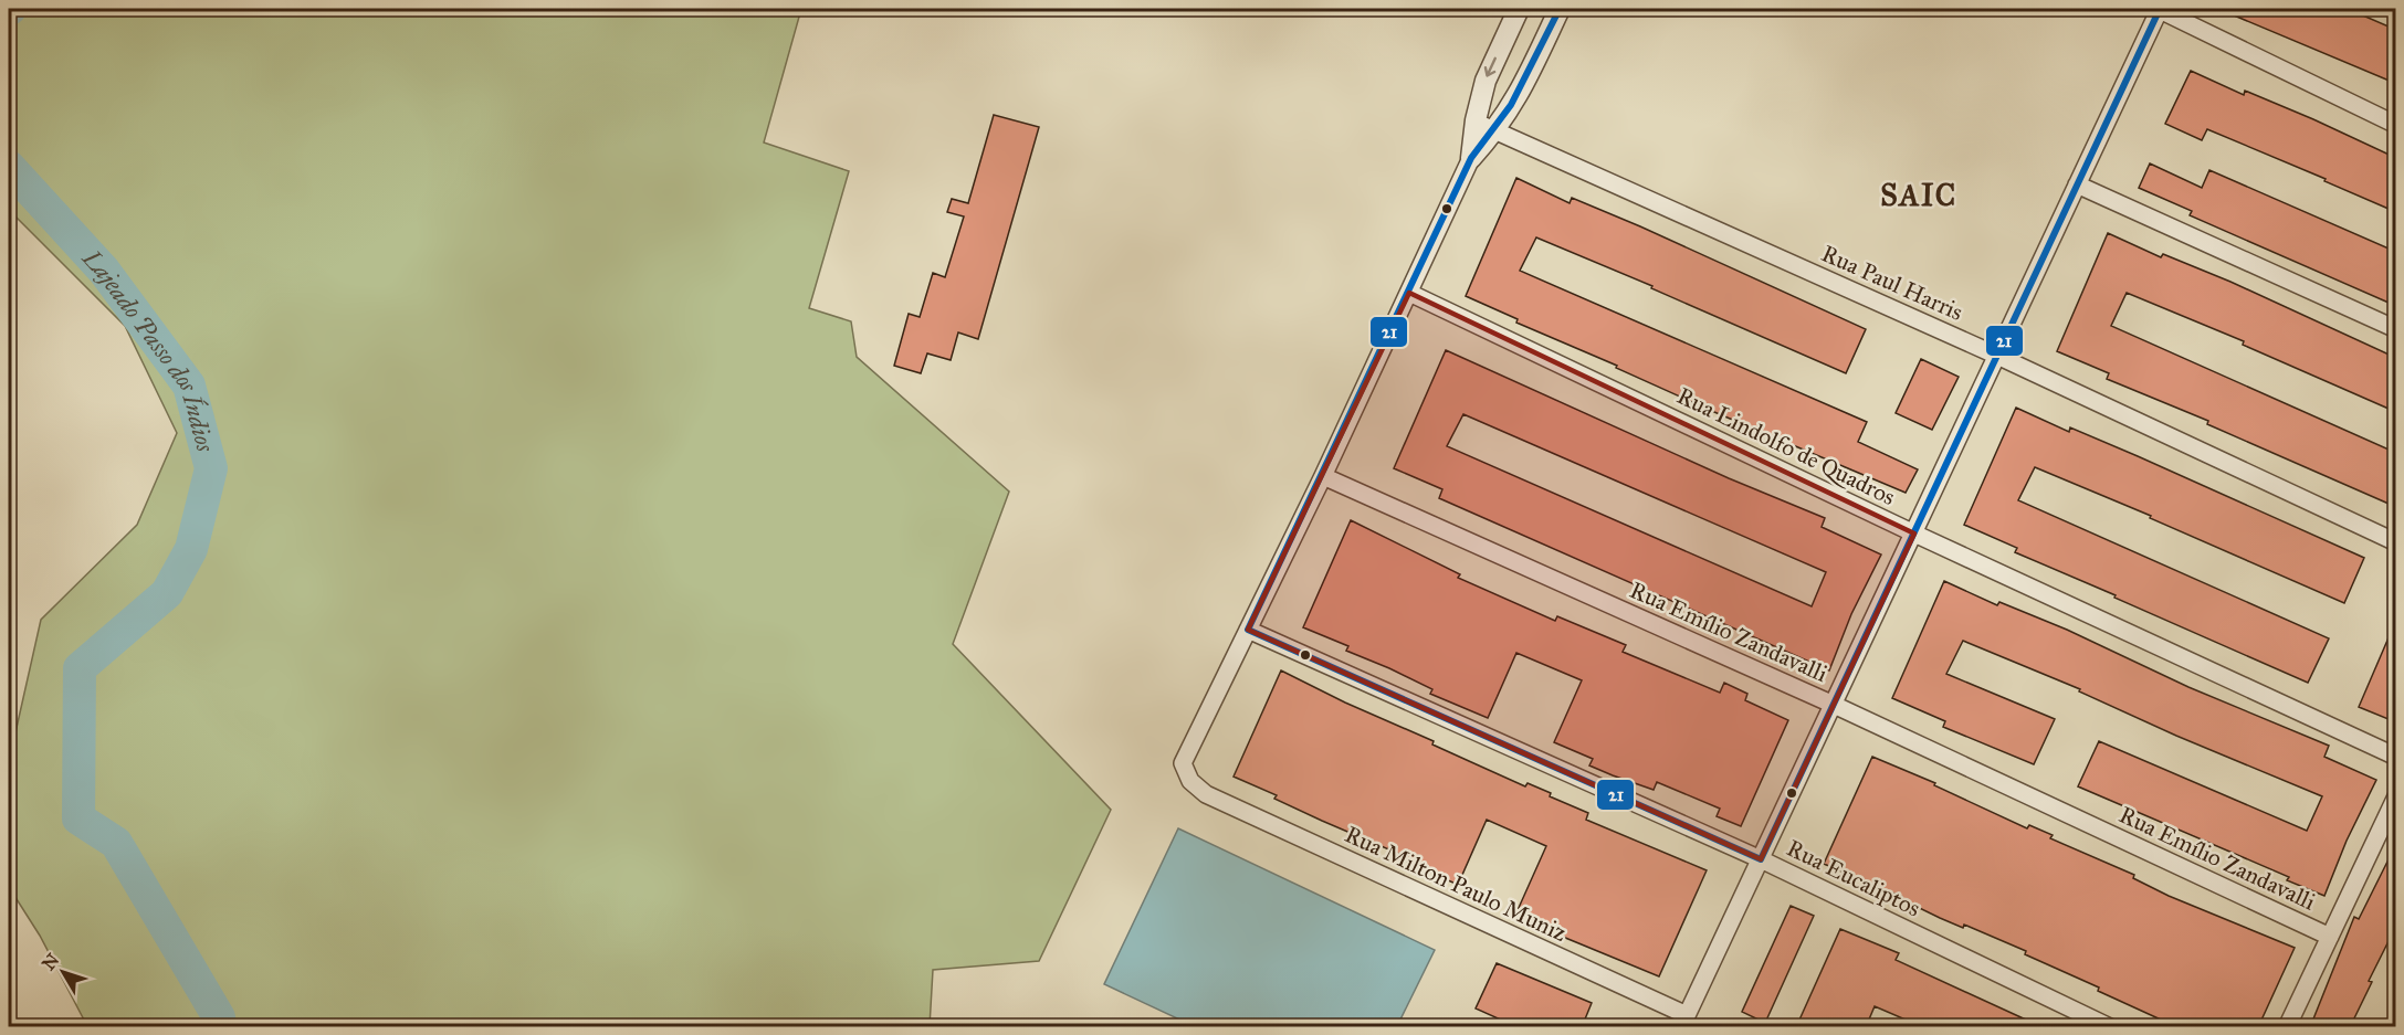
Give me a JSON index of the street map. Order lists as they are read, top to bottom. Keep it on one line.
{"streets":{"street":["Rua Paul Harris","Rua Lindolfo de Quadros","Rua Emílio Zandavalli","Rua Eucaliptos","Rua Milton Paulo Muniz"]},"crossings":[["Rua Eucaliptos","Rua Milton Paulo Muniz"]],"districts":["SAIC"],"water":["Lajeado Passo dos Índios"],"lines":["transit line 21"],"north":"top left"}
